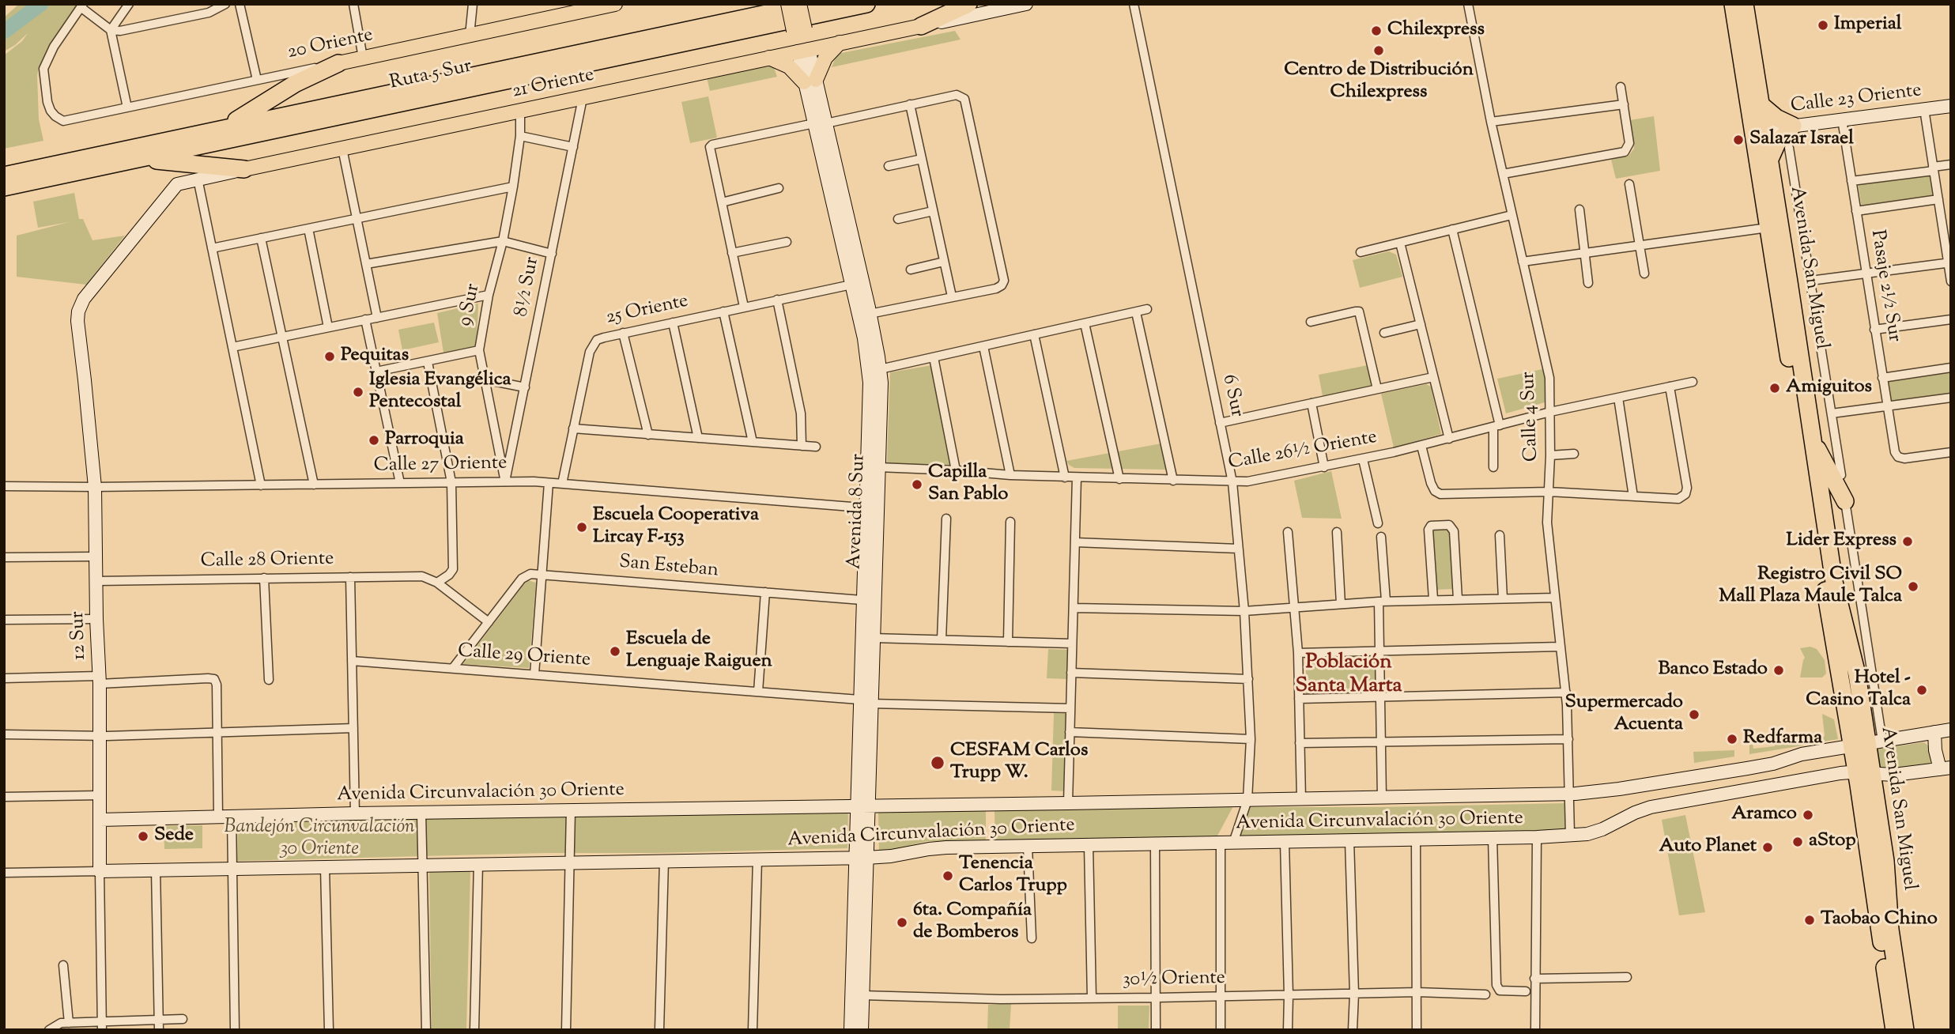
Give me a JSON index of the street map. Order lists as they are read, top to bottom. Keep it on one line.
{"streets":{"highway":["Ruta 5 Sur","Avenida San Miguel"],"main road":["20 Oriente","21 Oriente","Calle 23 Oriente","Avenida 8 Sur","12 Sur","Avenida Circunvalación 30 Oriente"],"street":["Pasaje 2½ Sur","8½ Sur","9 Sur","25 Oriente","6 Sur","Calle 4 Sur","Calle 26½ Oriente","Calle 27 Oriente","Calle 28 Oriente","San Esteban","Calle 29 Oriente","30½ Oriente"]},"crossings":[["21 Oriente","8½ Sur"],["21 Oriente","9 Sur"],["21 Oriente","Avenida 8 Sur"],["21 Oriente","12 Sur"],["Calle 23 Oriente","Pasaje 2½ Sur"],["Avenida San Miguel","Avenida Circunvalación 30 Oriente"],["8½ Sur","9 Sur"],["8½ Sur","Calle 27 Oriente"],["9 Sur","Calle 27 Oriente"],["25 Oriente","Calle 27 Oriente"],["25 Oriente","Avenida 8 Sur"],["6 Sur","Calle 26½ Oriente"],["6 Sur","Avenida Circunvalación 30 Oriente"],["6 Sur","30½ Oriente"],["Calle 4 Sur","Calle 26½ Oriente"],["Calle 4 Sur","Avenida Circunvalación 30 Oriente"],["Calle 26½ Oriente","Avenida 8 Sur"],["Calle 27 Oriente","Avenida 8 Sur"],["Calle 27 Oriente","12 Sur"],["Avenida 8 Sur","San Esteban"],["Avenida 8 Sur","Calle 29 Oriente"],["Avenida 8 Sur","Avenida Circunvalación 30 Oriente"],["Avenida 8 Sur","30½ Oriente"],["Calle 28 Oriente","12 Sur"],["San Esteban","Calle 29 Oriente"],["12 Sur","Avenida Circunvalación 30 Oriente"]],"districts":["Población Santa Marta"],"parks":["Bandejón Circunvalación 30 Oriente"],"places":["Imperial","Chilexpress","Centro de Distribución Chilexpress","Salazar Israel","Pequitas","Amiguitos","Iglesia Evangélica Pentecostal","Parroquia","Capilla San Pablo","Escuela Cooperativa Lircay F-153","Lider Express","Registro Civil SO Mall Plaza Maule Talca","Escuela de Lenguaje Raiguen","Banco Estado","Hotel - Casino Talca","Supermercado Acuenta","Redfarma","CESFAM Carlos Trupp W.","Aramco","Sede","aStop","Auto Planet","Tenencia Carlos Trupp","Taobao Chino","6ta. Compañía de Bomberos"]}
